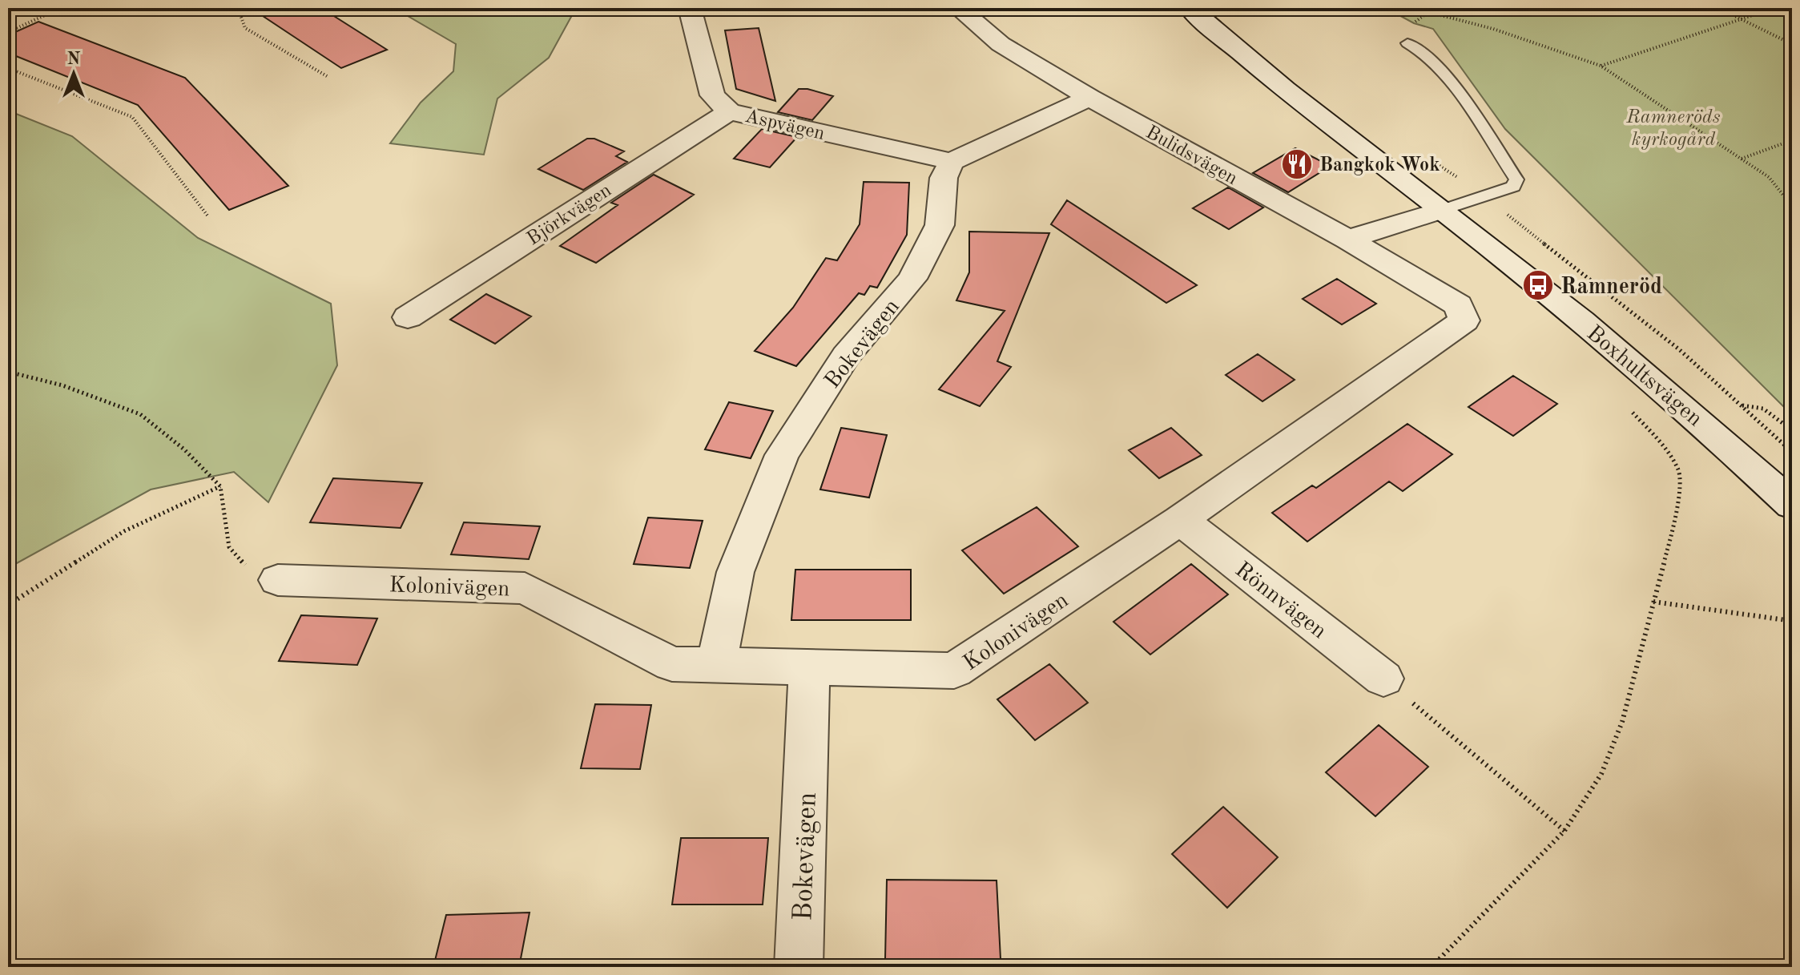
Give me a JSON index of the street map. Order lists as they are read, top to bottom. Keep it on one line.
{"streets":{"street":["Aspvägen","Bulidsvägen","Björkvägen","Bokevägen","Boxhultsvägen","Kolonivägen","Rönnvägen"]},"crossings":[["Aspvägen","Björkvägen"],["Aspvägen","Bokevägen"],["Bulidsvägen","Kolonivägen"],["Bokevägen","Kolonivägen"],["Kolonivägen","Rönnvägen"]],"parks":["Ramneröds kyrkogård"],"places":{"restaurant":["Bangkok Wok"],"bus stop":["Ramneröd"]},"north":"top"}
